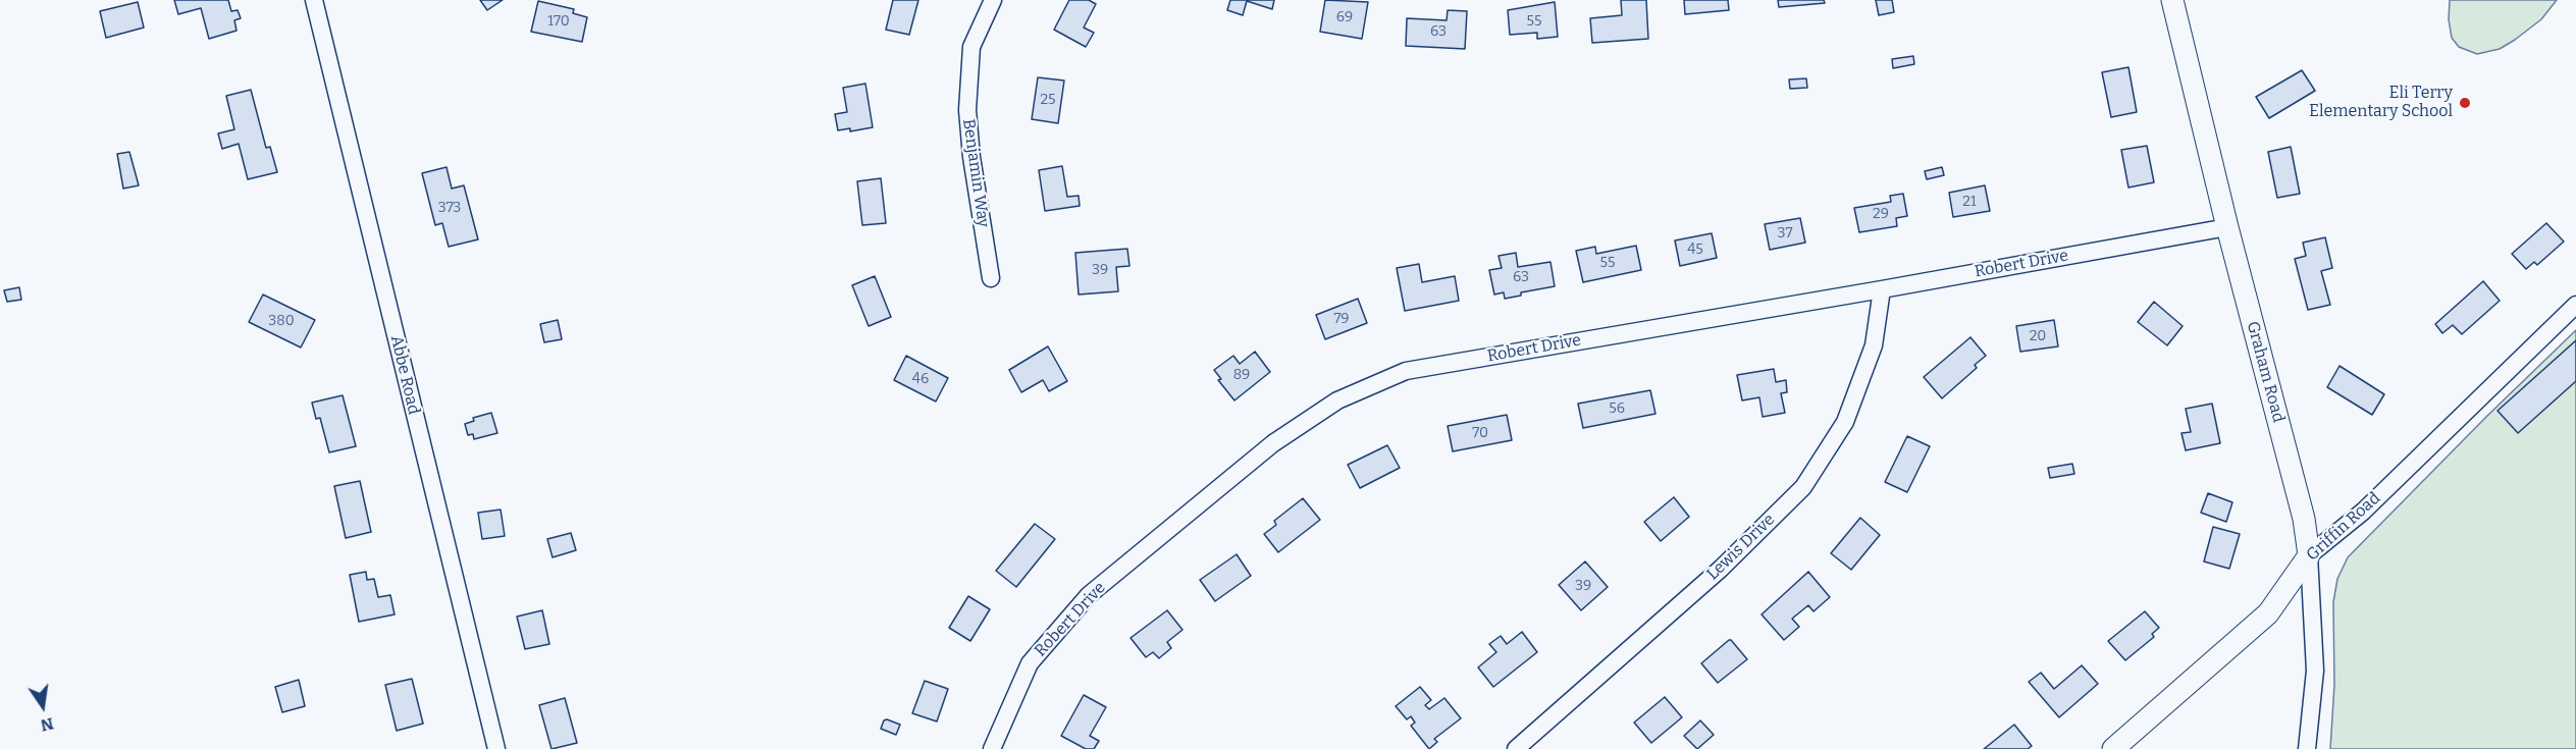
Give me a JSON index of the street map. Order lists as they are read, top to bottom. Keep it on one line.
{"streets":{"street":["Benjamin Way","Robert Drive","Graham Road","Abbe Road","Griffin Road","Lewis Drive"]},"crossings":[["Robert Drive","Graham Road"],["Robert Drive","Lewis Drive"],["Graham Road","Griffin Road"]],"places":["Eli Terry Elementary School"],"house_numbers":["69","170","55","63","25","21","373","29","37","45","55","39","63","79","380","20","89","46","56","70","39"],"north":"bottom"}
